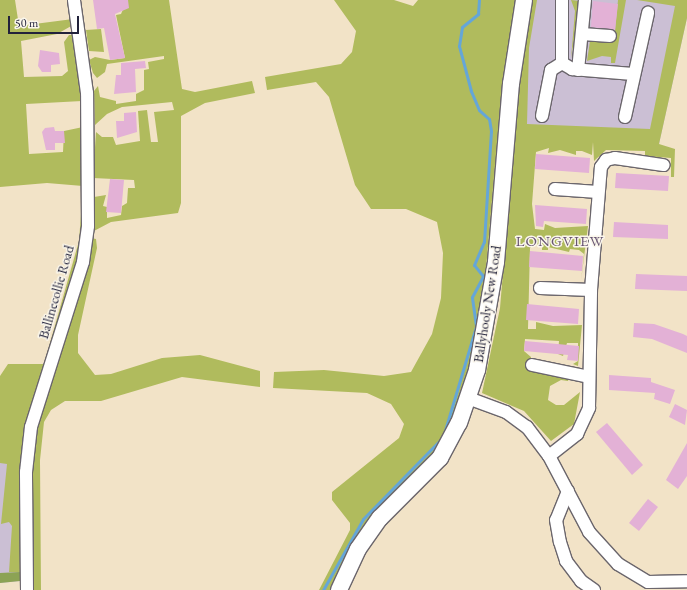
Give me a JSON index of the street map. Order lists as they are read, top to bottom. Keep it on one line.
{"streets":{"main road":["Ballyhooly New Road"],"street":["Ballinecollie Road"]},"districts":["LONGVIEW"],"scale_bar":"50 m"}
